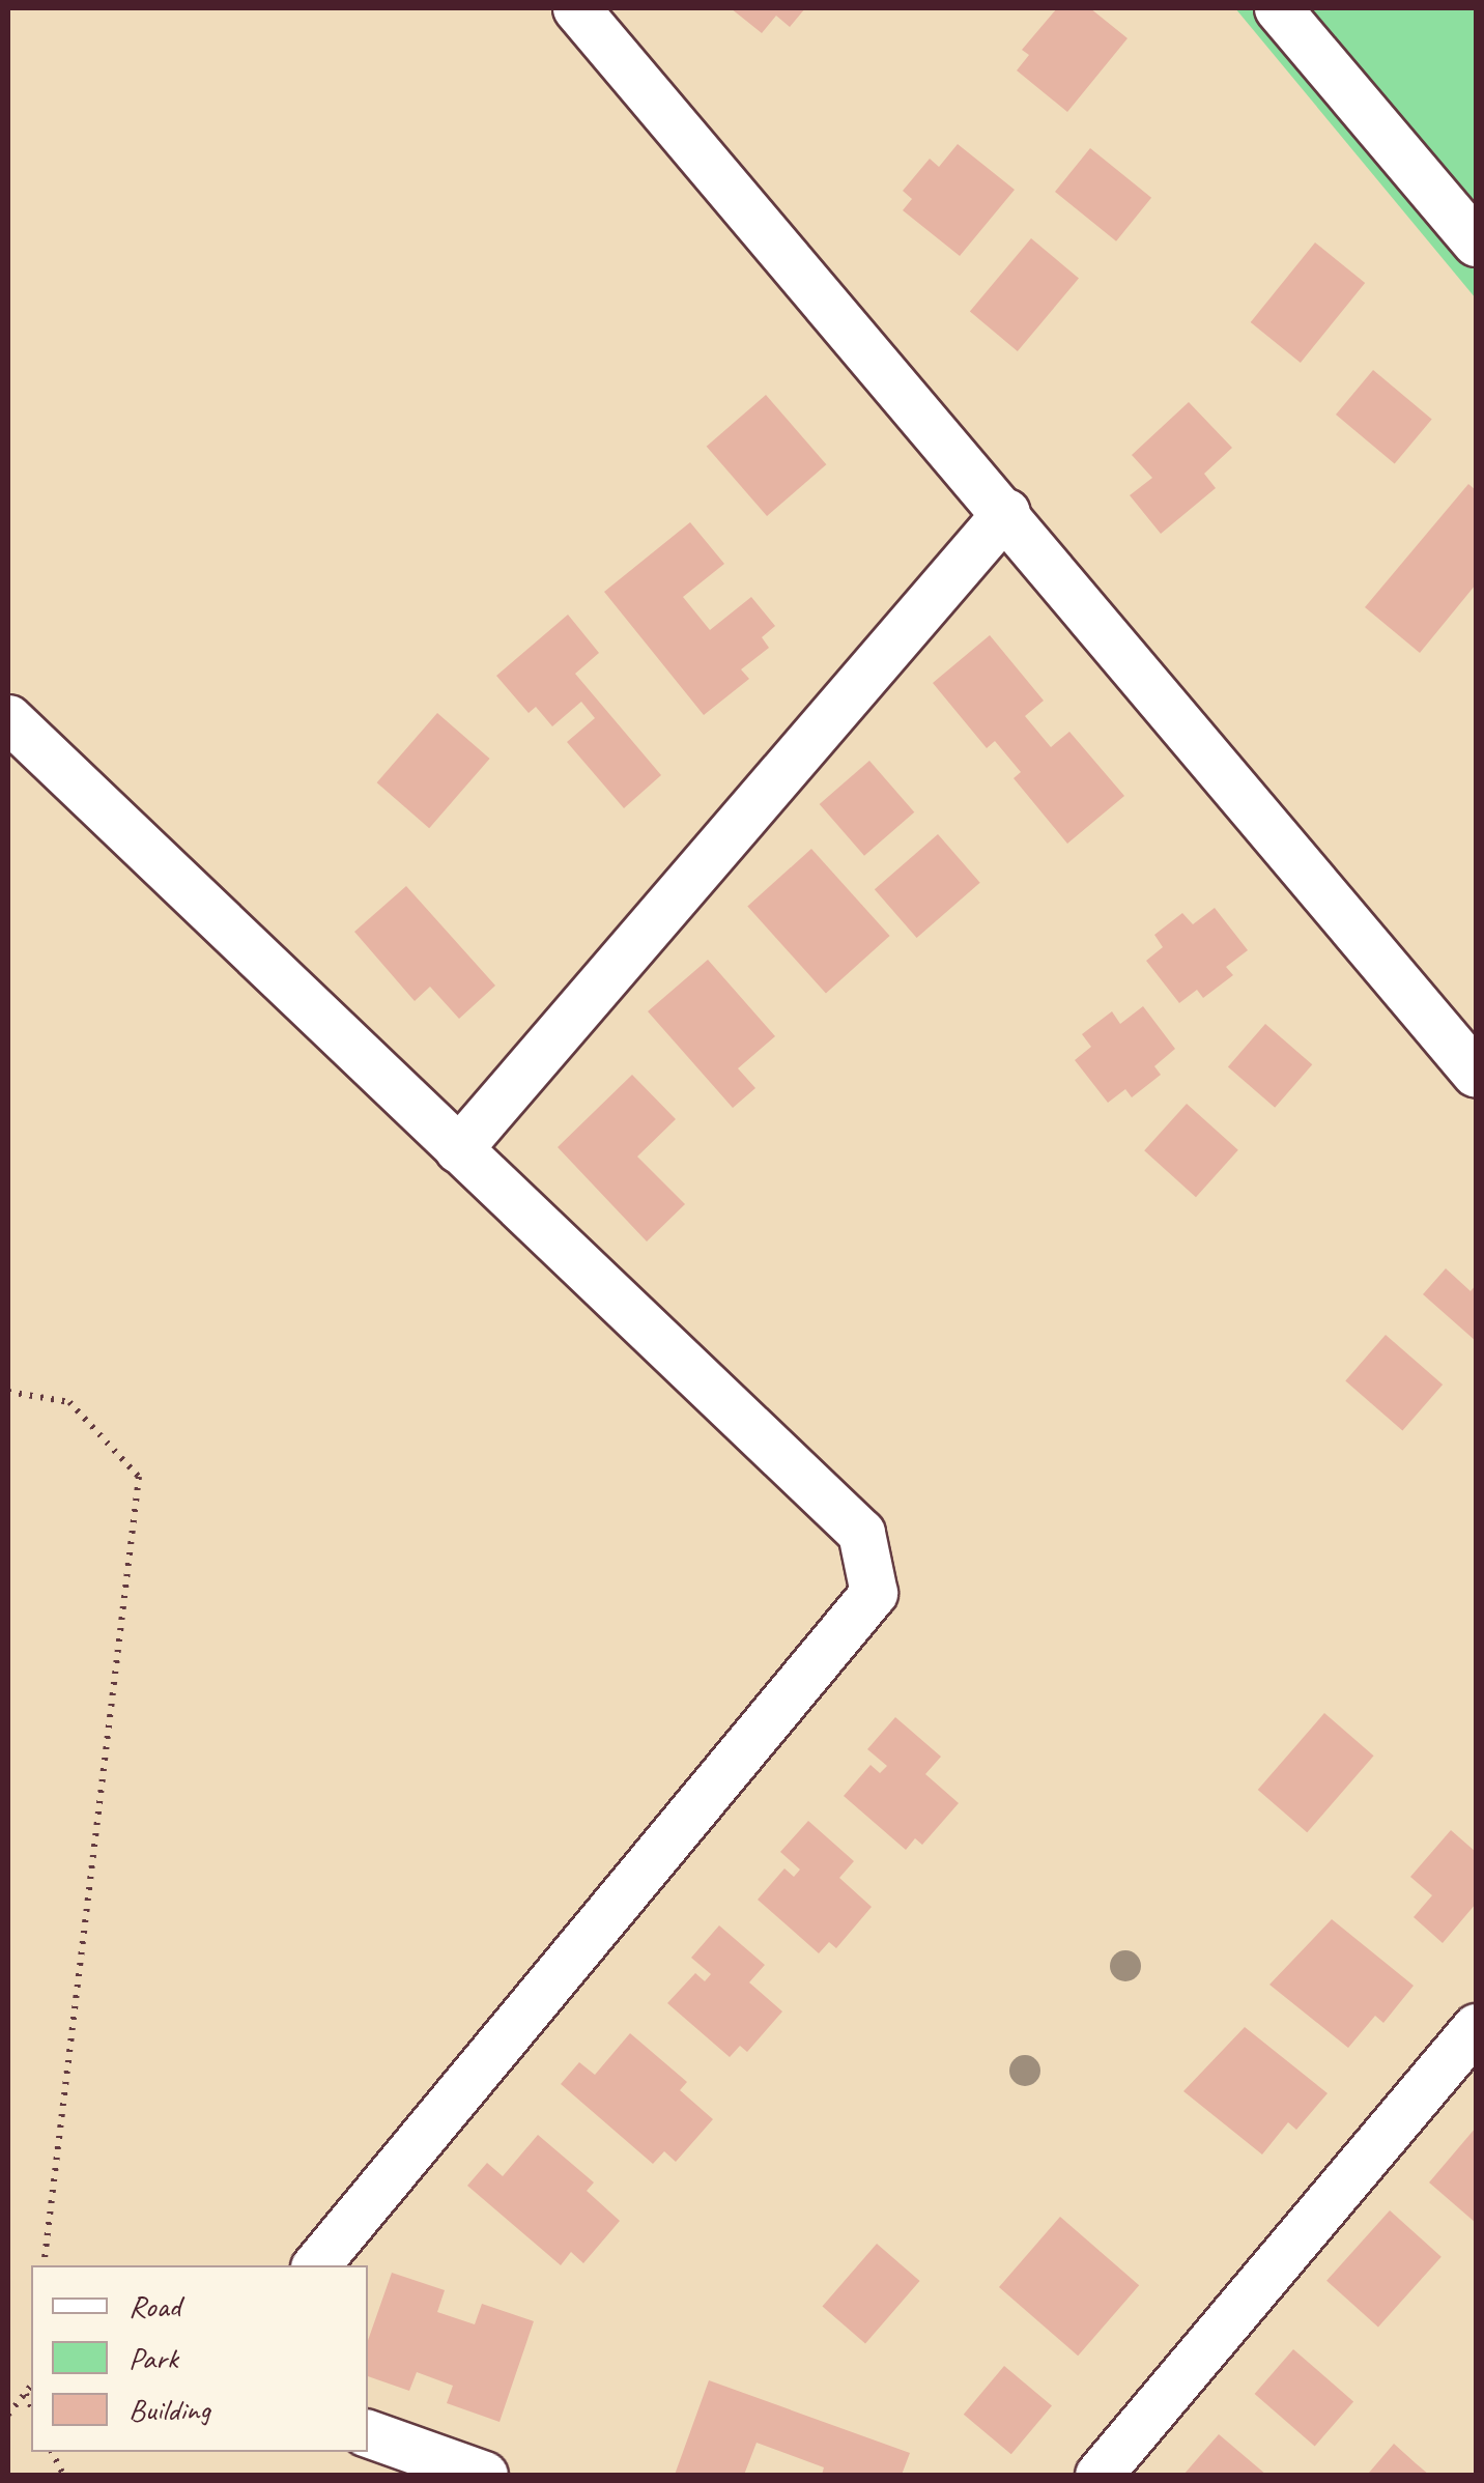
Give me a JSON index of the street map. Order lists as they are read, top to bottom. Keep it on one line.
{"legend":["Road","Park","Building"]}
